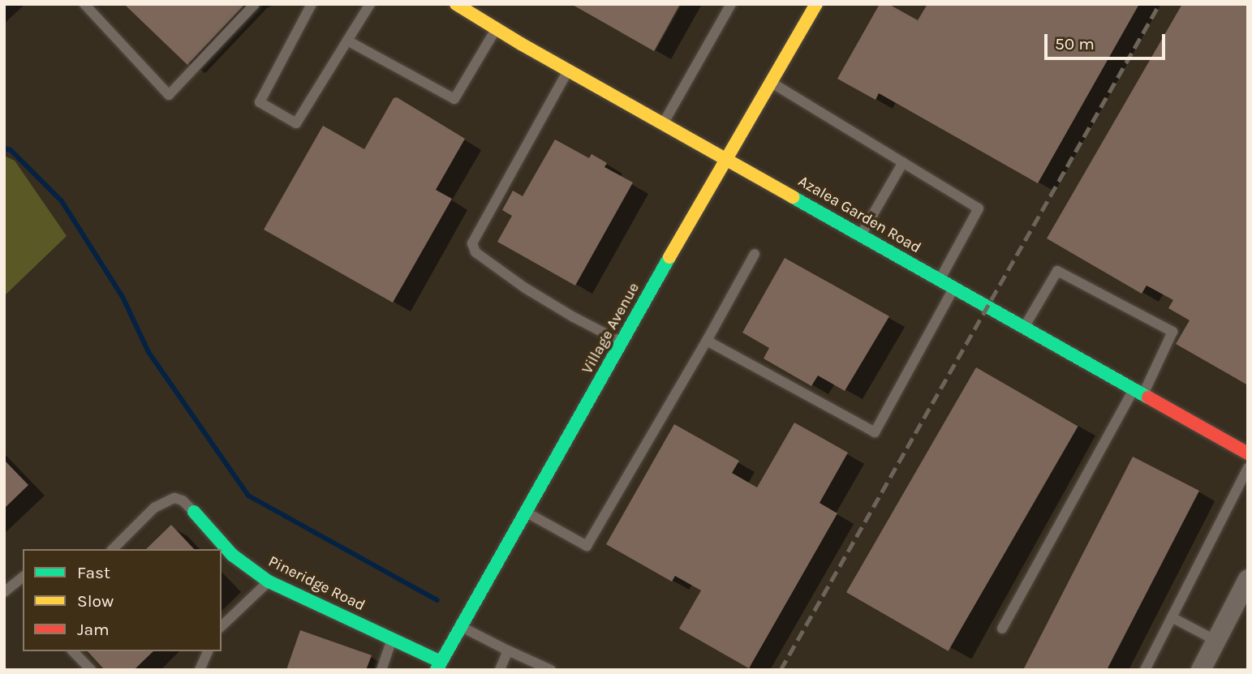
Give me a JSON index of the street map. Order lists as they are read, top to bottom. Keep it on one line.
{"streets":{"street":["Azalea Garden Road","Village Avenue","Pineridge Road"]},"crossings":[["Azalea Garden Road","Village Avenue"],["Village Avenue","Pineridge Road"]],"legend":["Fast","Slow","Jam"],"scale_bar":"50 m"}
